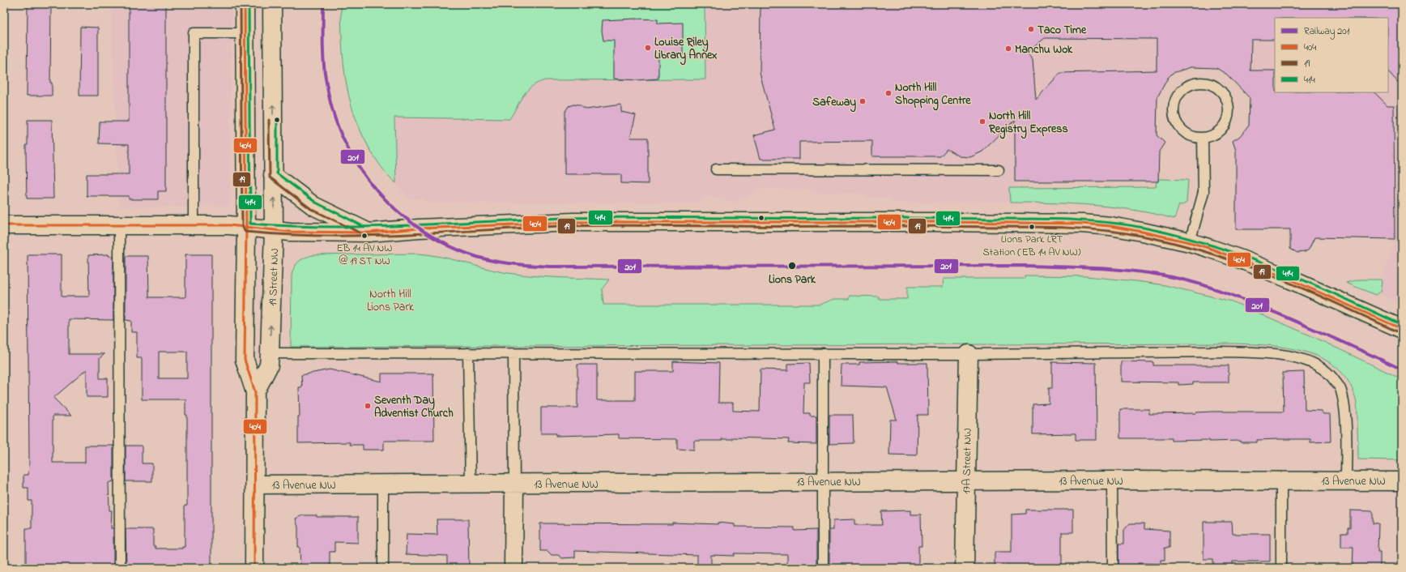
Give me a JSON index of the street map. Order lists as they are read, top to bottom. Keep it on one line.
{"streets":{"street":["19 Street NW","17A Street NW","13 Avenue NW"]},"crossings":[["19 Street NW","13 Avenue NW"],["17A Street NW","13 Avenue NW"]],"parks":["North Hill Lions Park"],"places":["Taco Time","Louise Riley Library Annex","Manchu Wok","North Hill Shopping Centre","Safeway","North Hill Registry Express","Lions Park LRT Station (EB 14 AV NW)","EB 14 AV NW @ 19 ST NW","Lions Park","Seventh Day Adventist Church"],"lines":["rail line 201","transit line 404","transit line 19","transit line 414"],"legend":["Railway 201","404","19","414"]}
